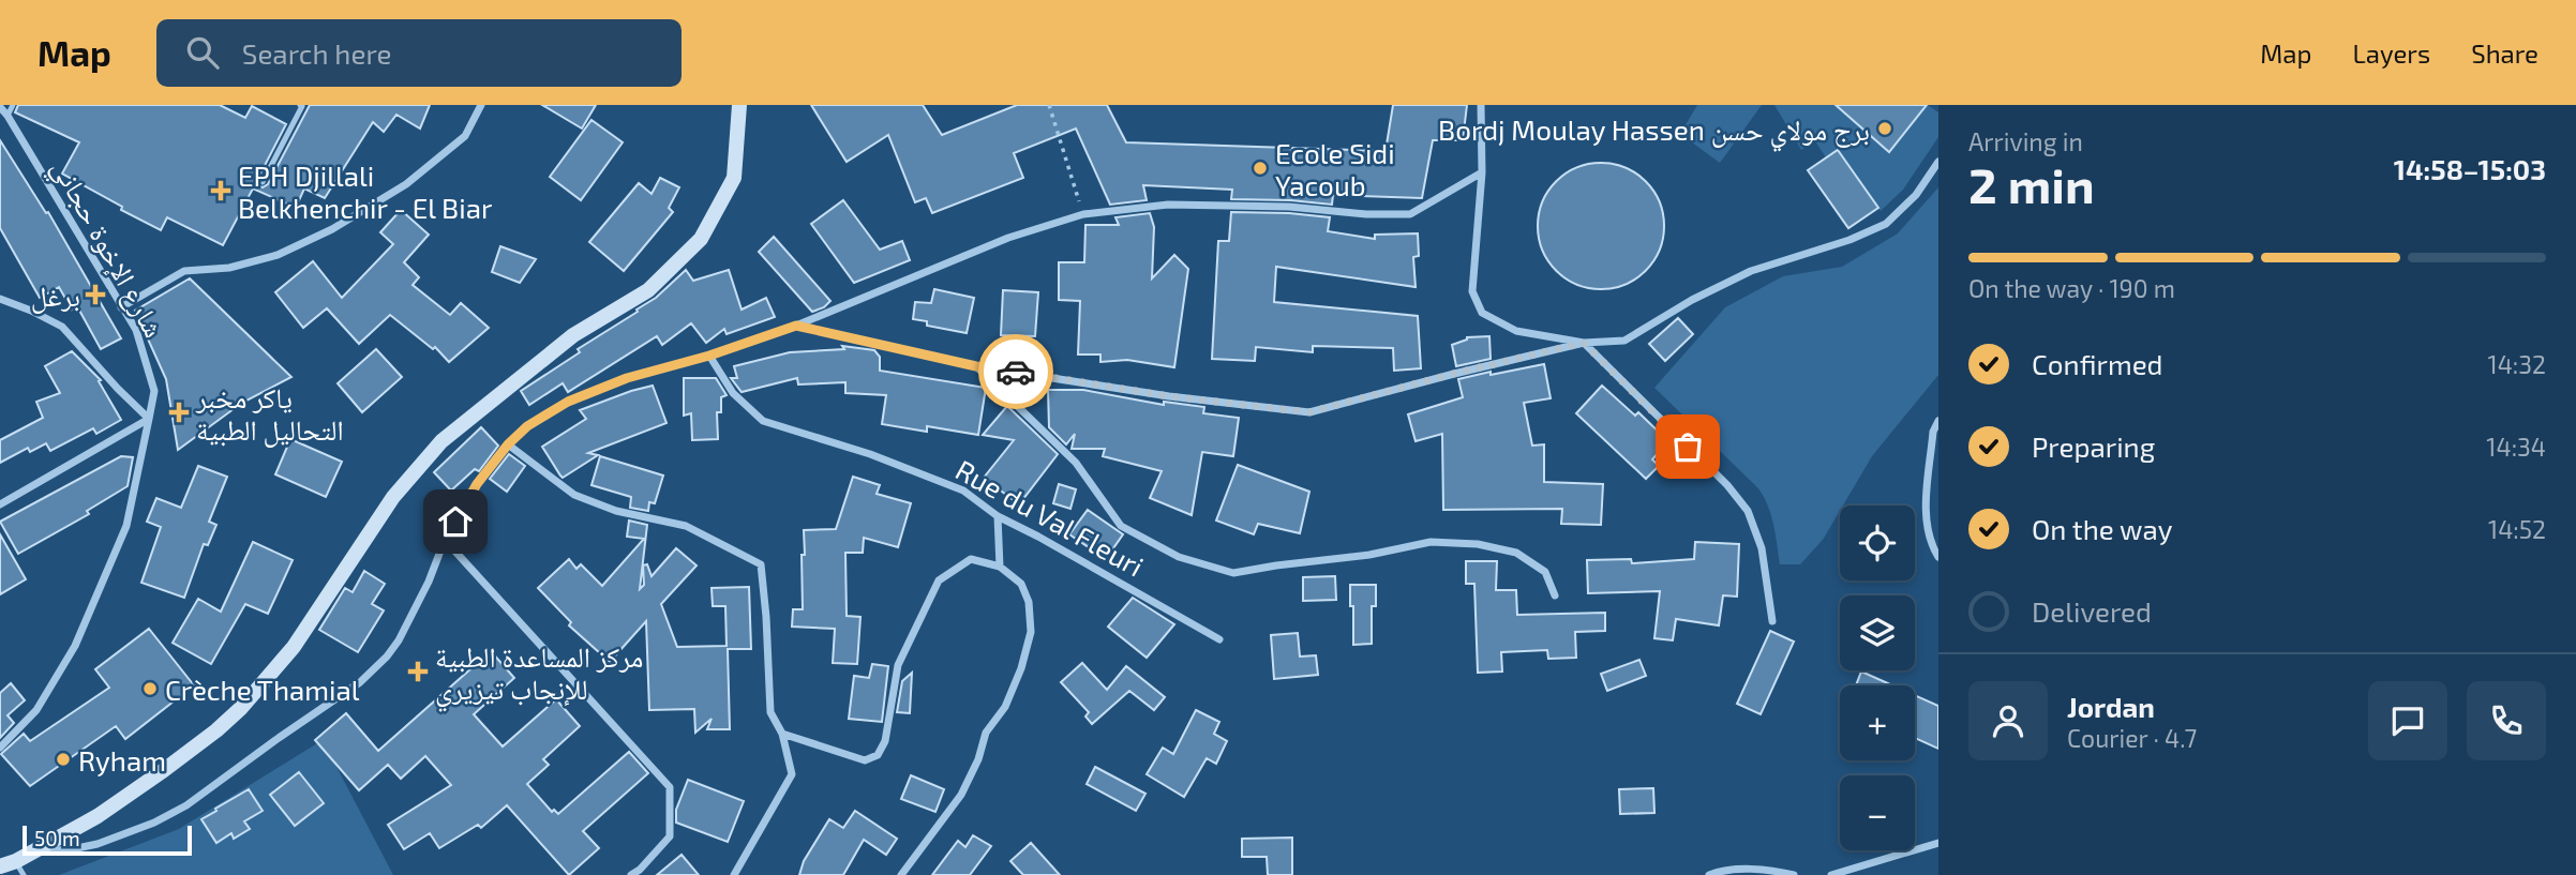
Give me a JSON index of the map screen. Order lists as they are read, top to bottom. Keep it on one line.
{"streets":{"street":["شارع الإخوة حجاني","Rue du Val Fleuri"]},"places":{"other":["Bordj Moulay Hassen برج مولاي حسن","Ecole Sidi Yacoub","Crèche Thamial","Ryham"],"health":["EPH Djillali Belkhenchir - El Biar","برغل","ياكر مخبر التحاليل الطبية","مركز المساعدة الطبية للإنجاب تيزيري"]},"scale_bar":"50 m","page":{"header":"Map","search":"Search here","nav":["Map","Layers","Share"],"heading":["2 min","Arriving in","14:58–15:03"],"panel":["Jordan","Courier · 4.7"],"bar":"On the way · 190 m","list":[["Confirmed","14:32"],["Preparing","14:34"],["On the way","14:52"],"Delivered"],"map_buttons":["+","−"],"scale":"50 m"}}
